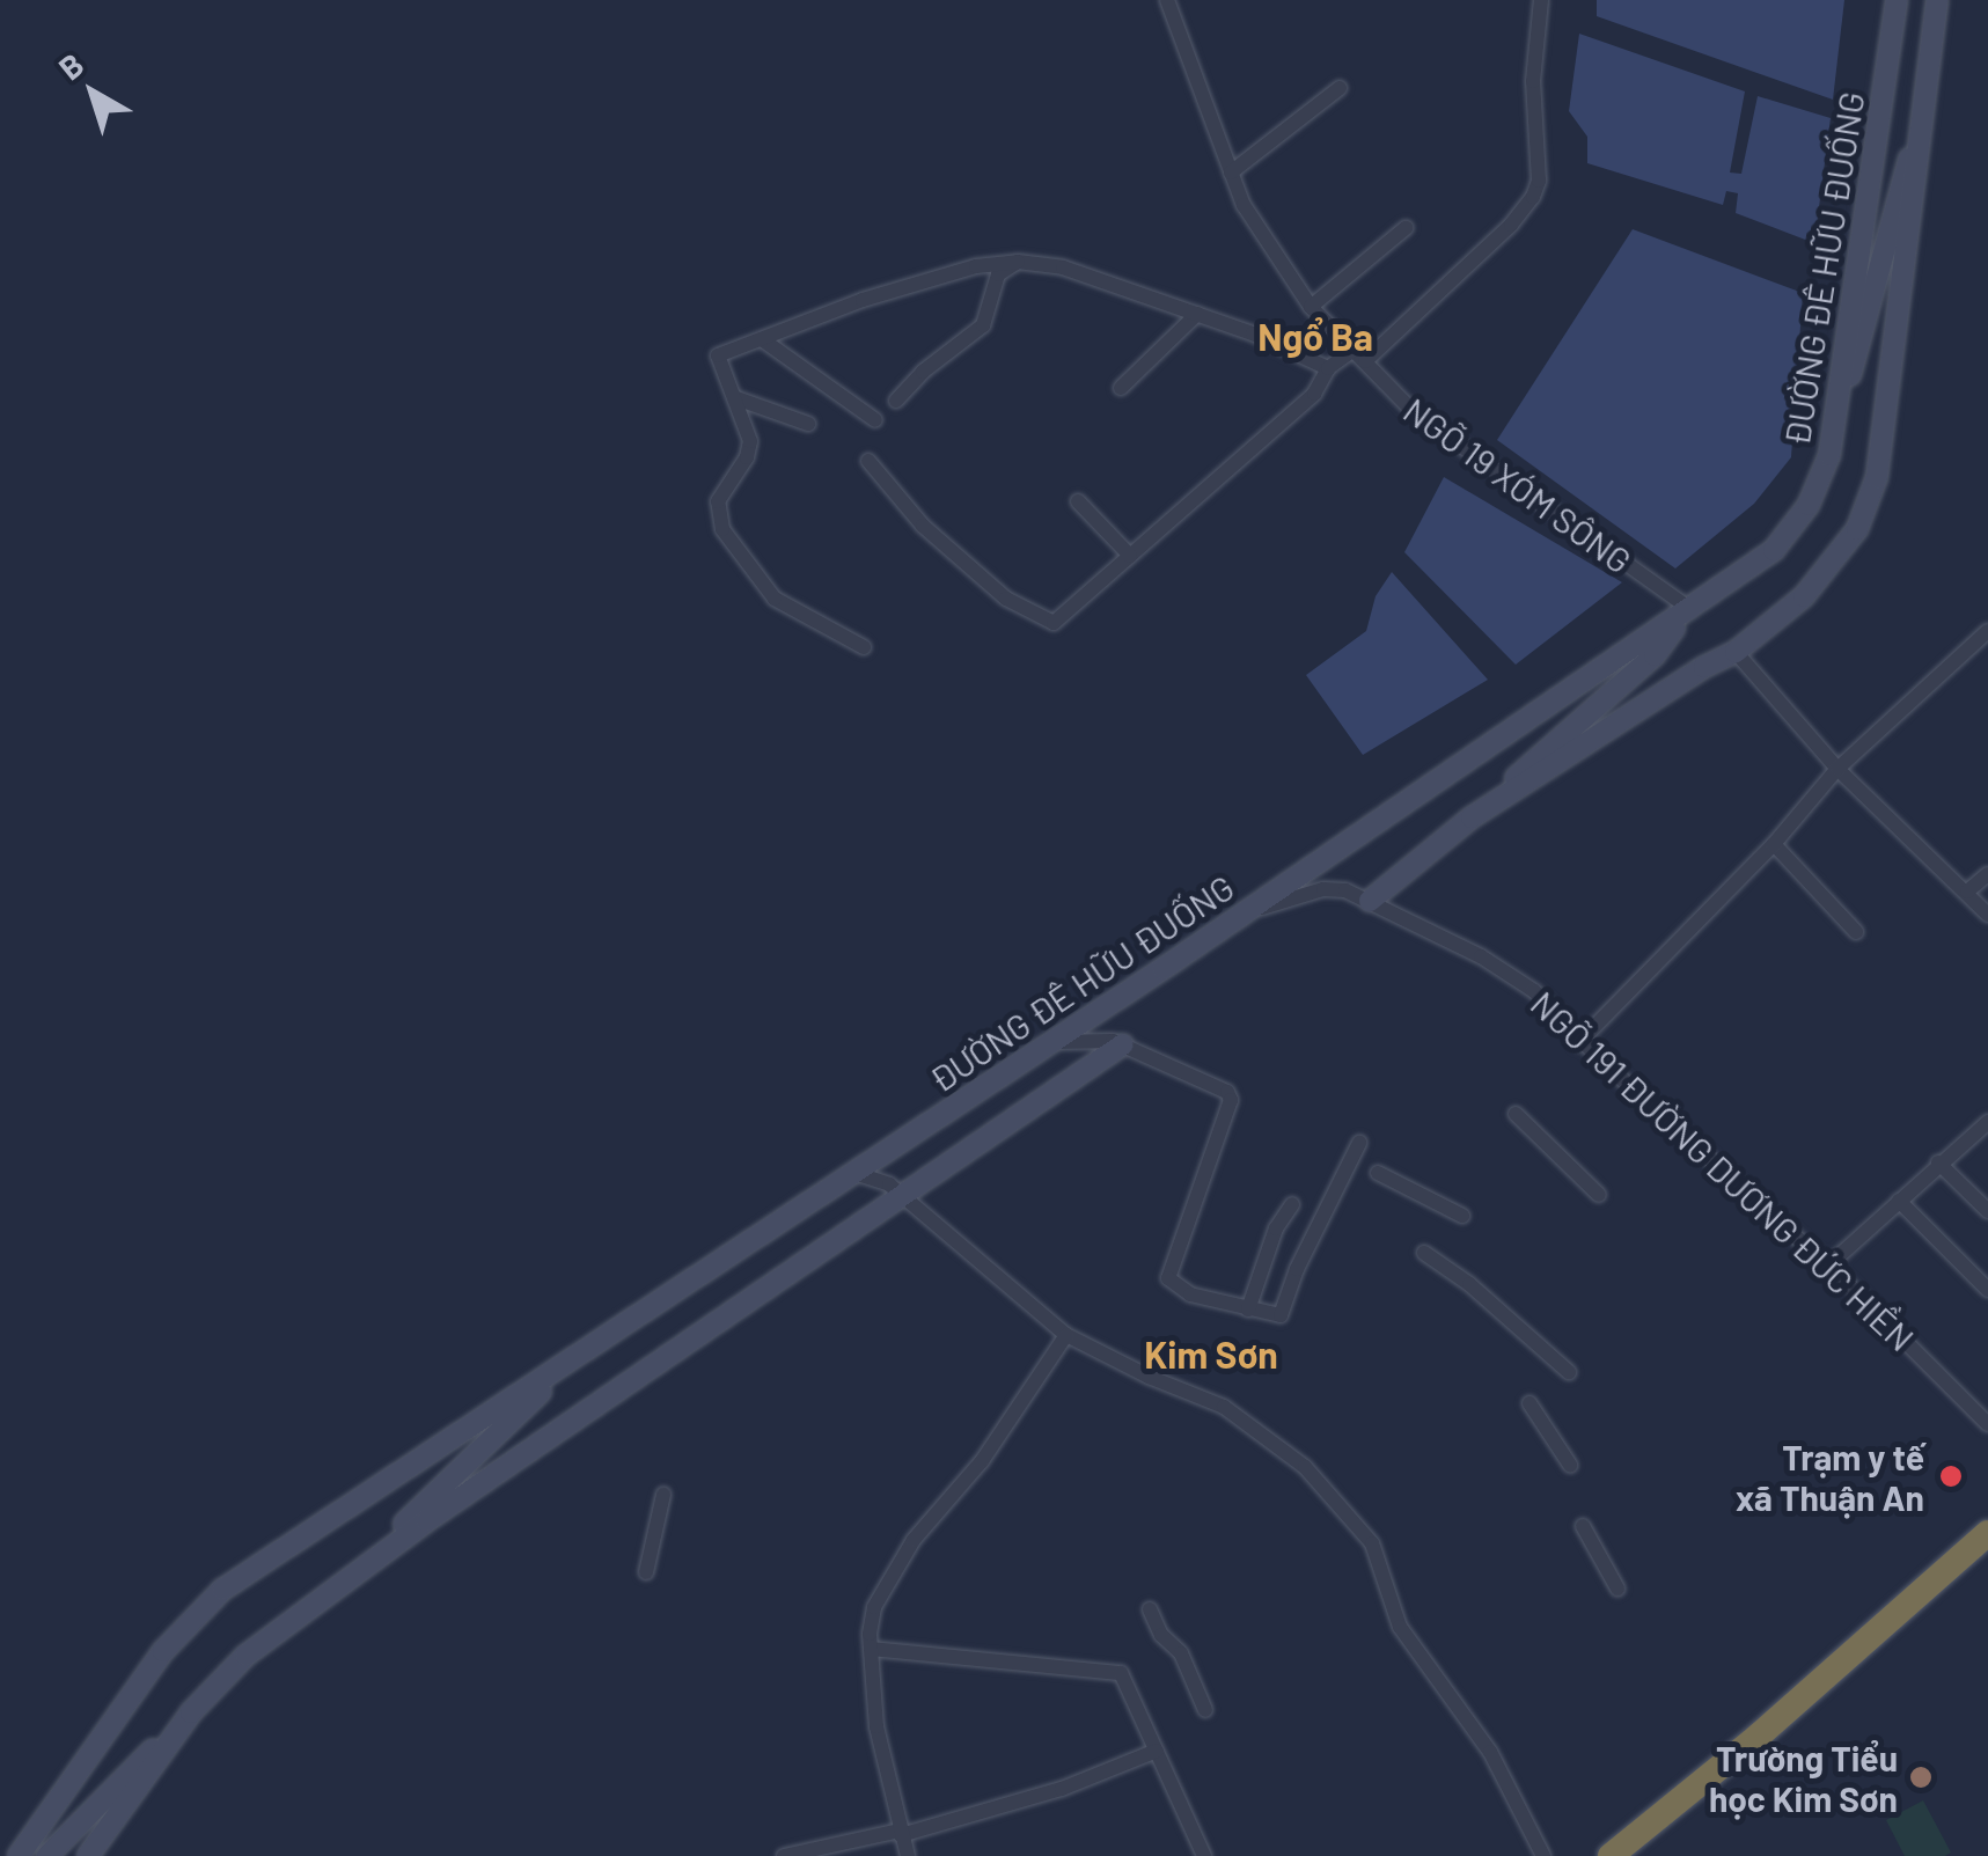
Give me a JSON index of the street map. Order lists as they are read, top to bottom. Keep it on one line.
{"streets":{"main road":["ĐƯỜNG ĐÊ HỮU ĐUỐNG"],"street":["NGÕ 19 XÓM SÔNG","NGÕ 191 ĐƯỜNG DƯƠNG ĐỨC HIỀN"]},"crossings":[["ĐƯỜNG ĐÊ HỮU ĐUỐNG","NGÕ 19 XÓM SÔNG"],["ĐƯỜNG ĐÊ HỮU ĐUỐNG","NGÕ 191 ĐƯỜNG DƯƠNG ĐỨC HIỀN"]],"districts":["Ngổ Ba","Kim Sơn"],"places":["Trạm y tế xã Thuận An","Trường Tiểu học Kim Sơn"],"north":"top left"}
